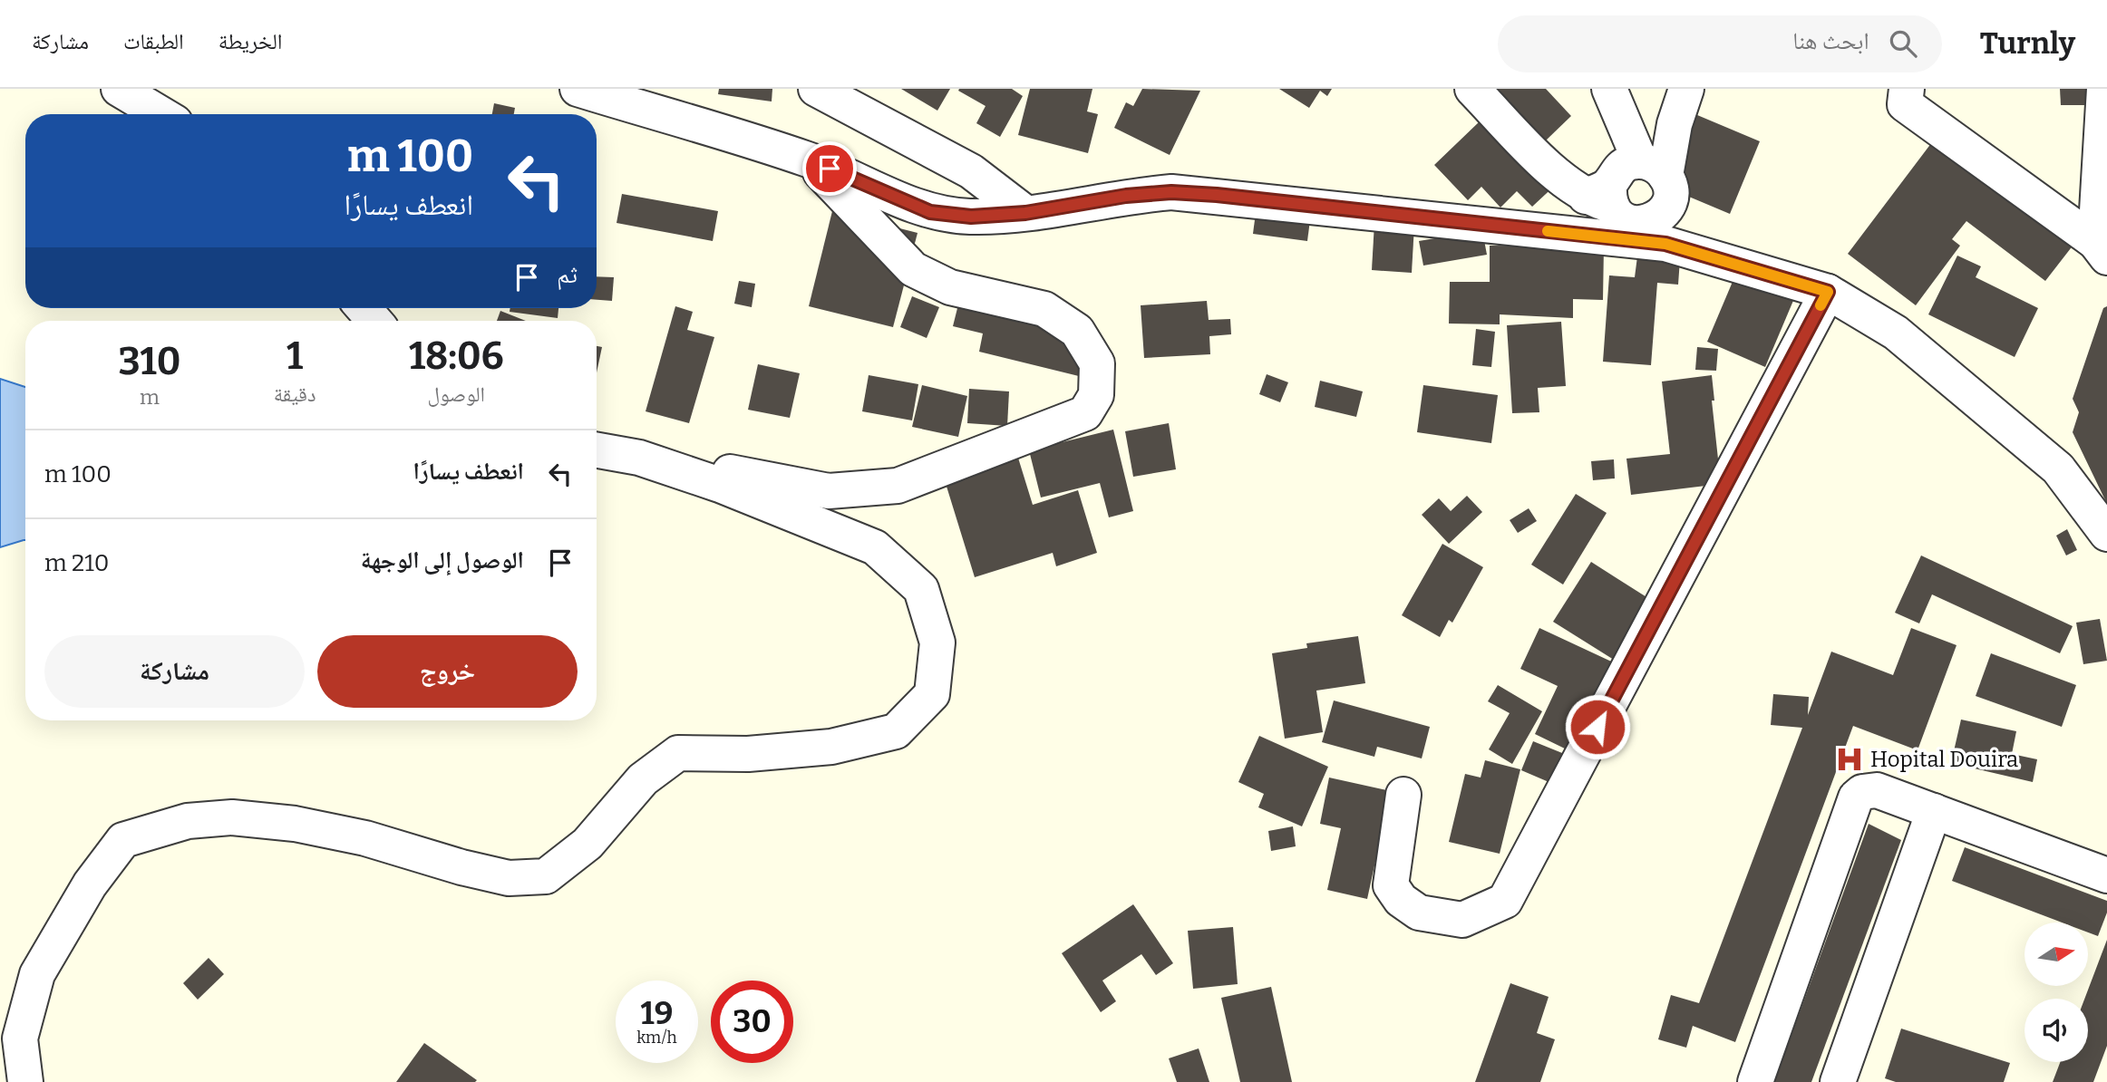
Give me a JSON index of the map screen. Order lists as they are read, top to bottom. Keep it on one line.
{"places":{"hospital":["Hopital Douira"]},"north":"right","page":{"header":"Turnly","search":"ابحث هنا","nav":["الخريطة","الطبقات","مشاركة"],"turn":["100 m","انعطف يسارًا"],"then":"ثم","eta":["18:06","الوصول","1","دقيقة","310","m"],"list":[{"name":"انعطف يسارًا","value":"100 m"},{"name":"الوصول إلى الوجهة","value":"210 m"}],"buttons":["خروج","مشاركة"],"speed":"19 km/h","limit":"30"}}
